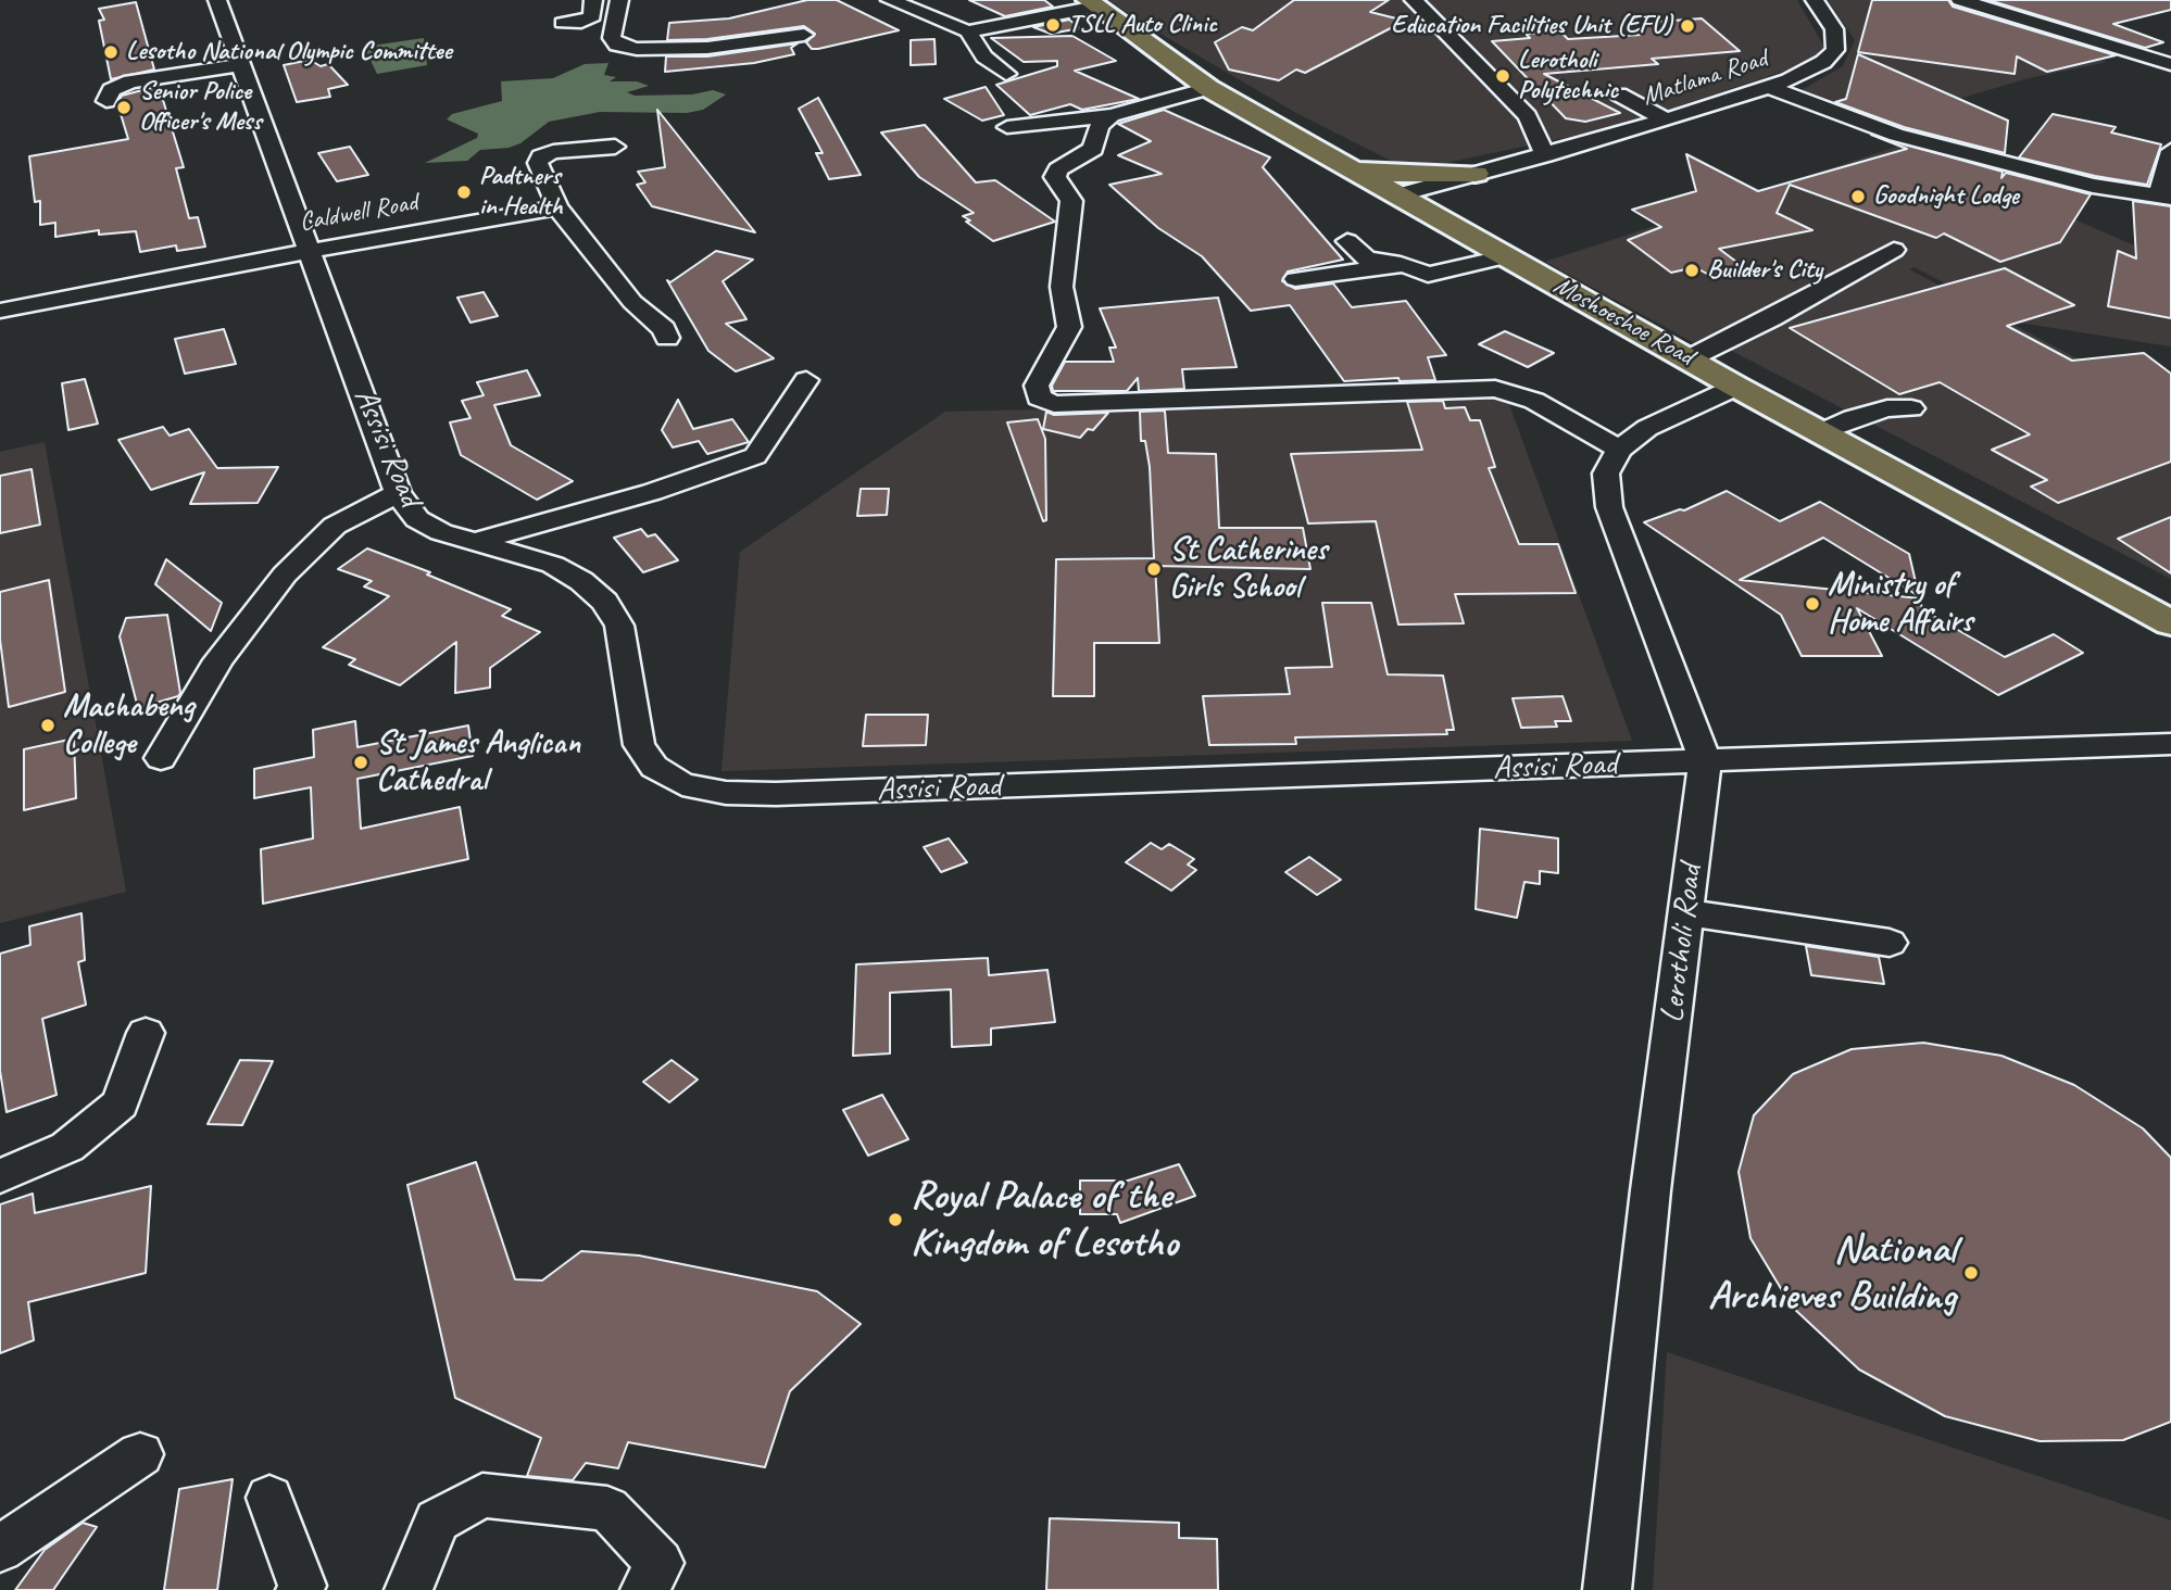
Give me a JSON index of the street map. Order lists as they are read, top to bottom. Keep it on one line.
{"streets":{"main road":["Moshoeshoe Road"],"street":["Matlama Road","Caldwell Road","Assisi Road","Lerotholi Road"]},"crossings":[["Matlama Road","Moshoeshoe Road"],["Caldwell Road","Assisi Road"],["Assisi Road","Lerotholi Road"]],"places":["TSLL Auto Clinic","Education Facilities Unit (EFU)","Lesotho National Olympic Committee","Lerotholi Polytechnic","Senior Police Officer's Mess","Padtners in Health","Goodnight Lodge","Builder's City","St Catherines Girls School","Ministry of Home Affairs","Machabeng College","St James Anglican Cathedral","Royal Palace of the Kingdom of Lesotho","National Archieves Building"]}
